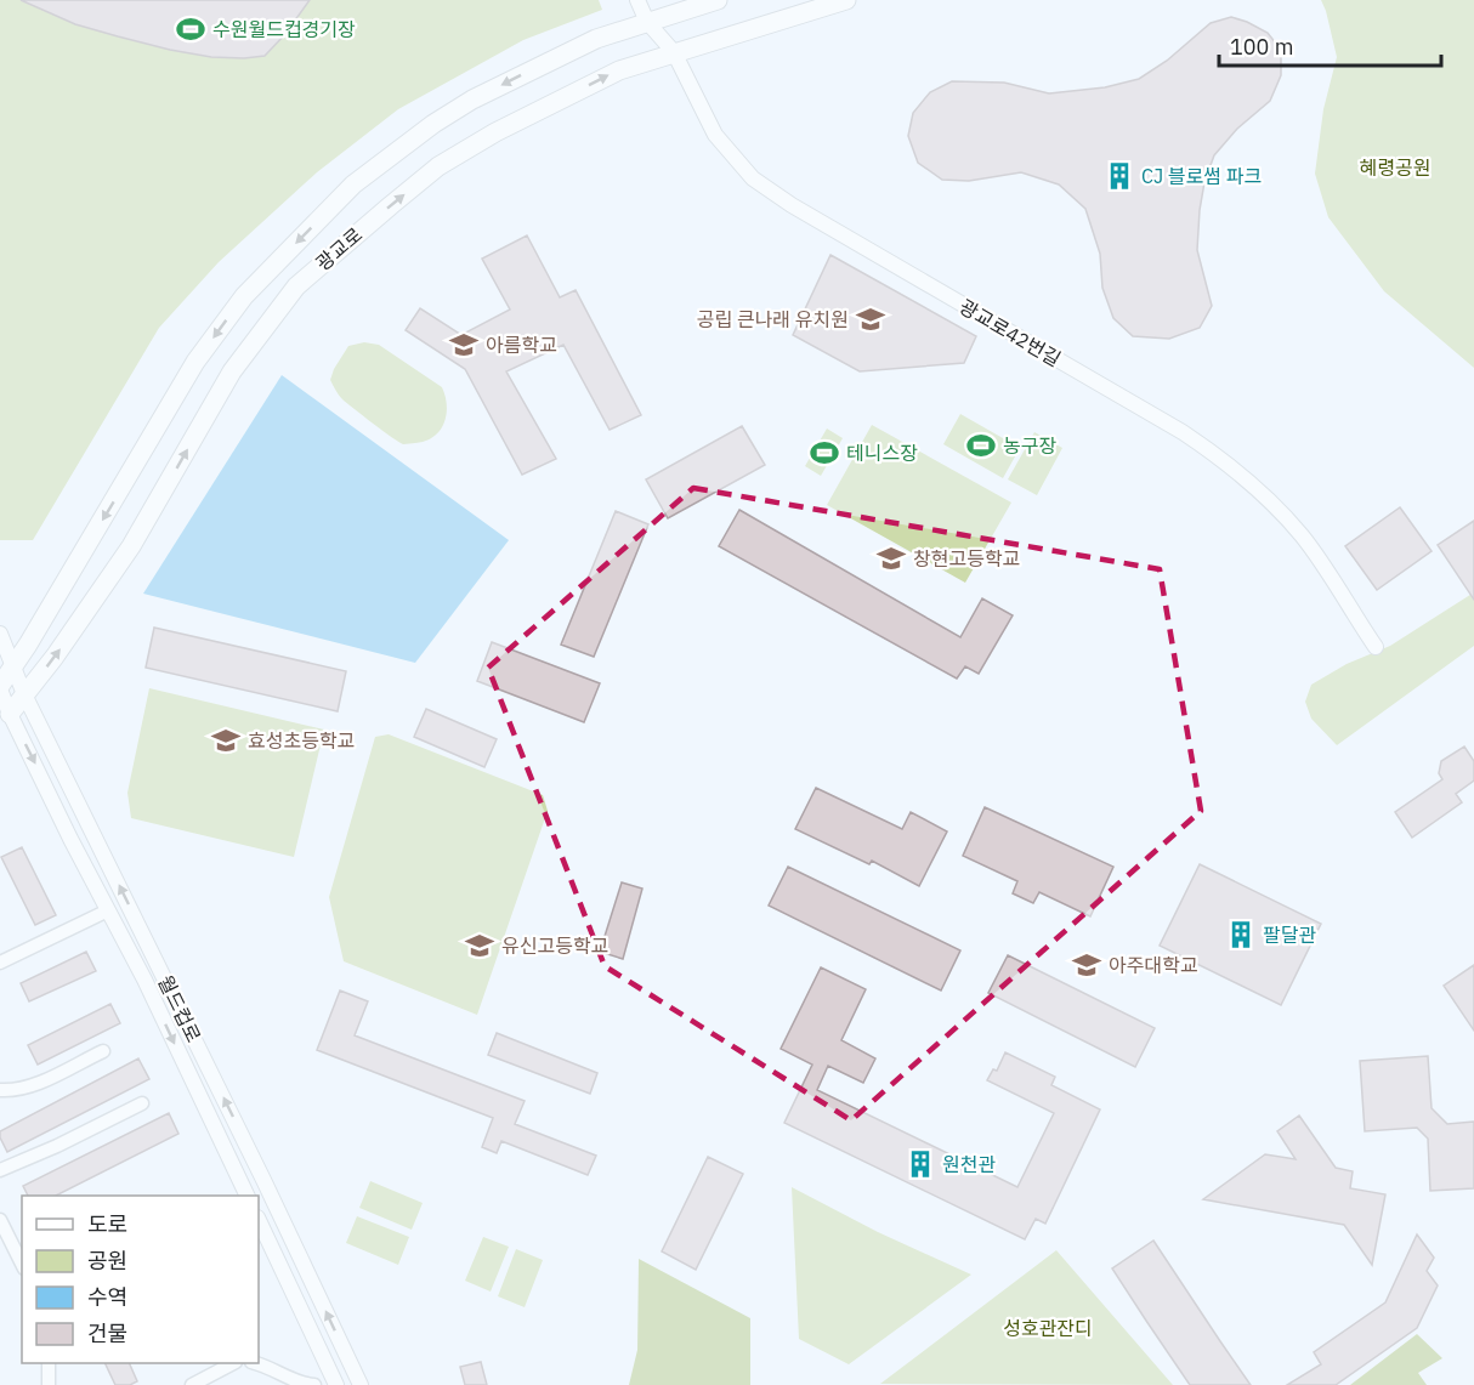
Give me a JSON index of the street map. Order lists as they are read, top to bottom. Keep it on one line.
{"streets":{"main road":["광교로"],"street":["광교로42번길","월드컵로"]},"crossings":[["광교로","광교로42번길"],["광교로","월드컵로"]],"parks":["혜령공원","성호관잔디"],"places":{"sports":["수원월드컵경기장","농구장","테니스장"],"building":["CJ 블로썸 파크","팔달관","원천관"],"school or university":["공립 큰나래 유치원","아름학교","창현고등학교","효성초등학교","유신고등학교","아주대학교"]},"legend":["도로","공원","수역","건물"],"scale_bar":"100 m"}
